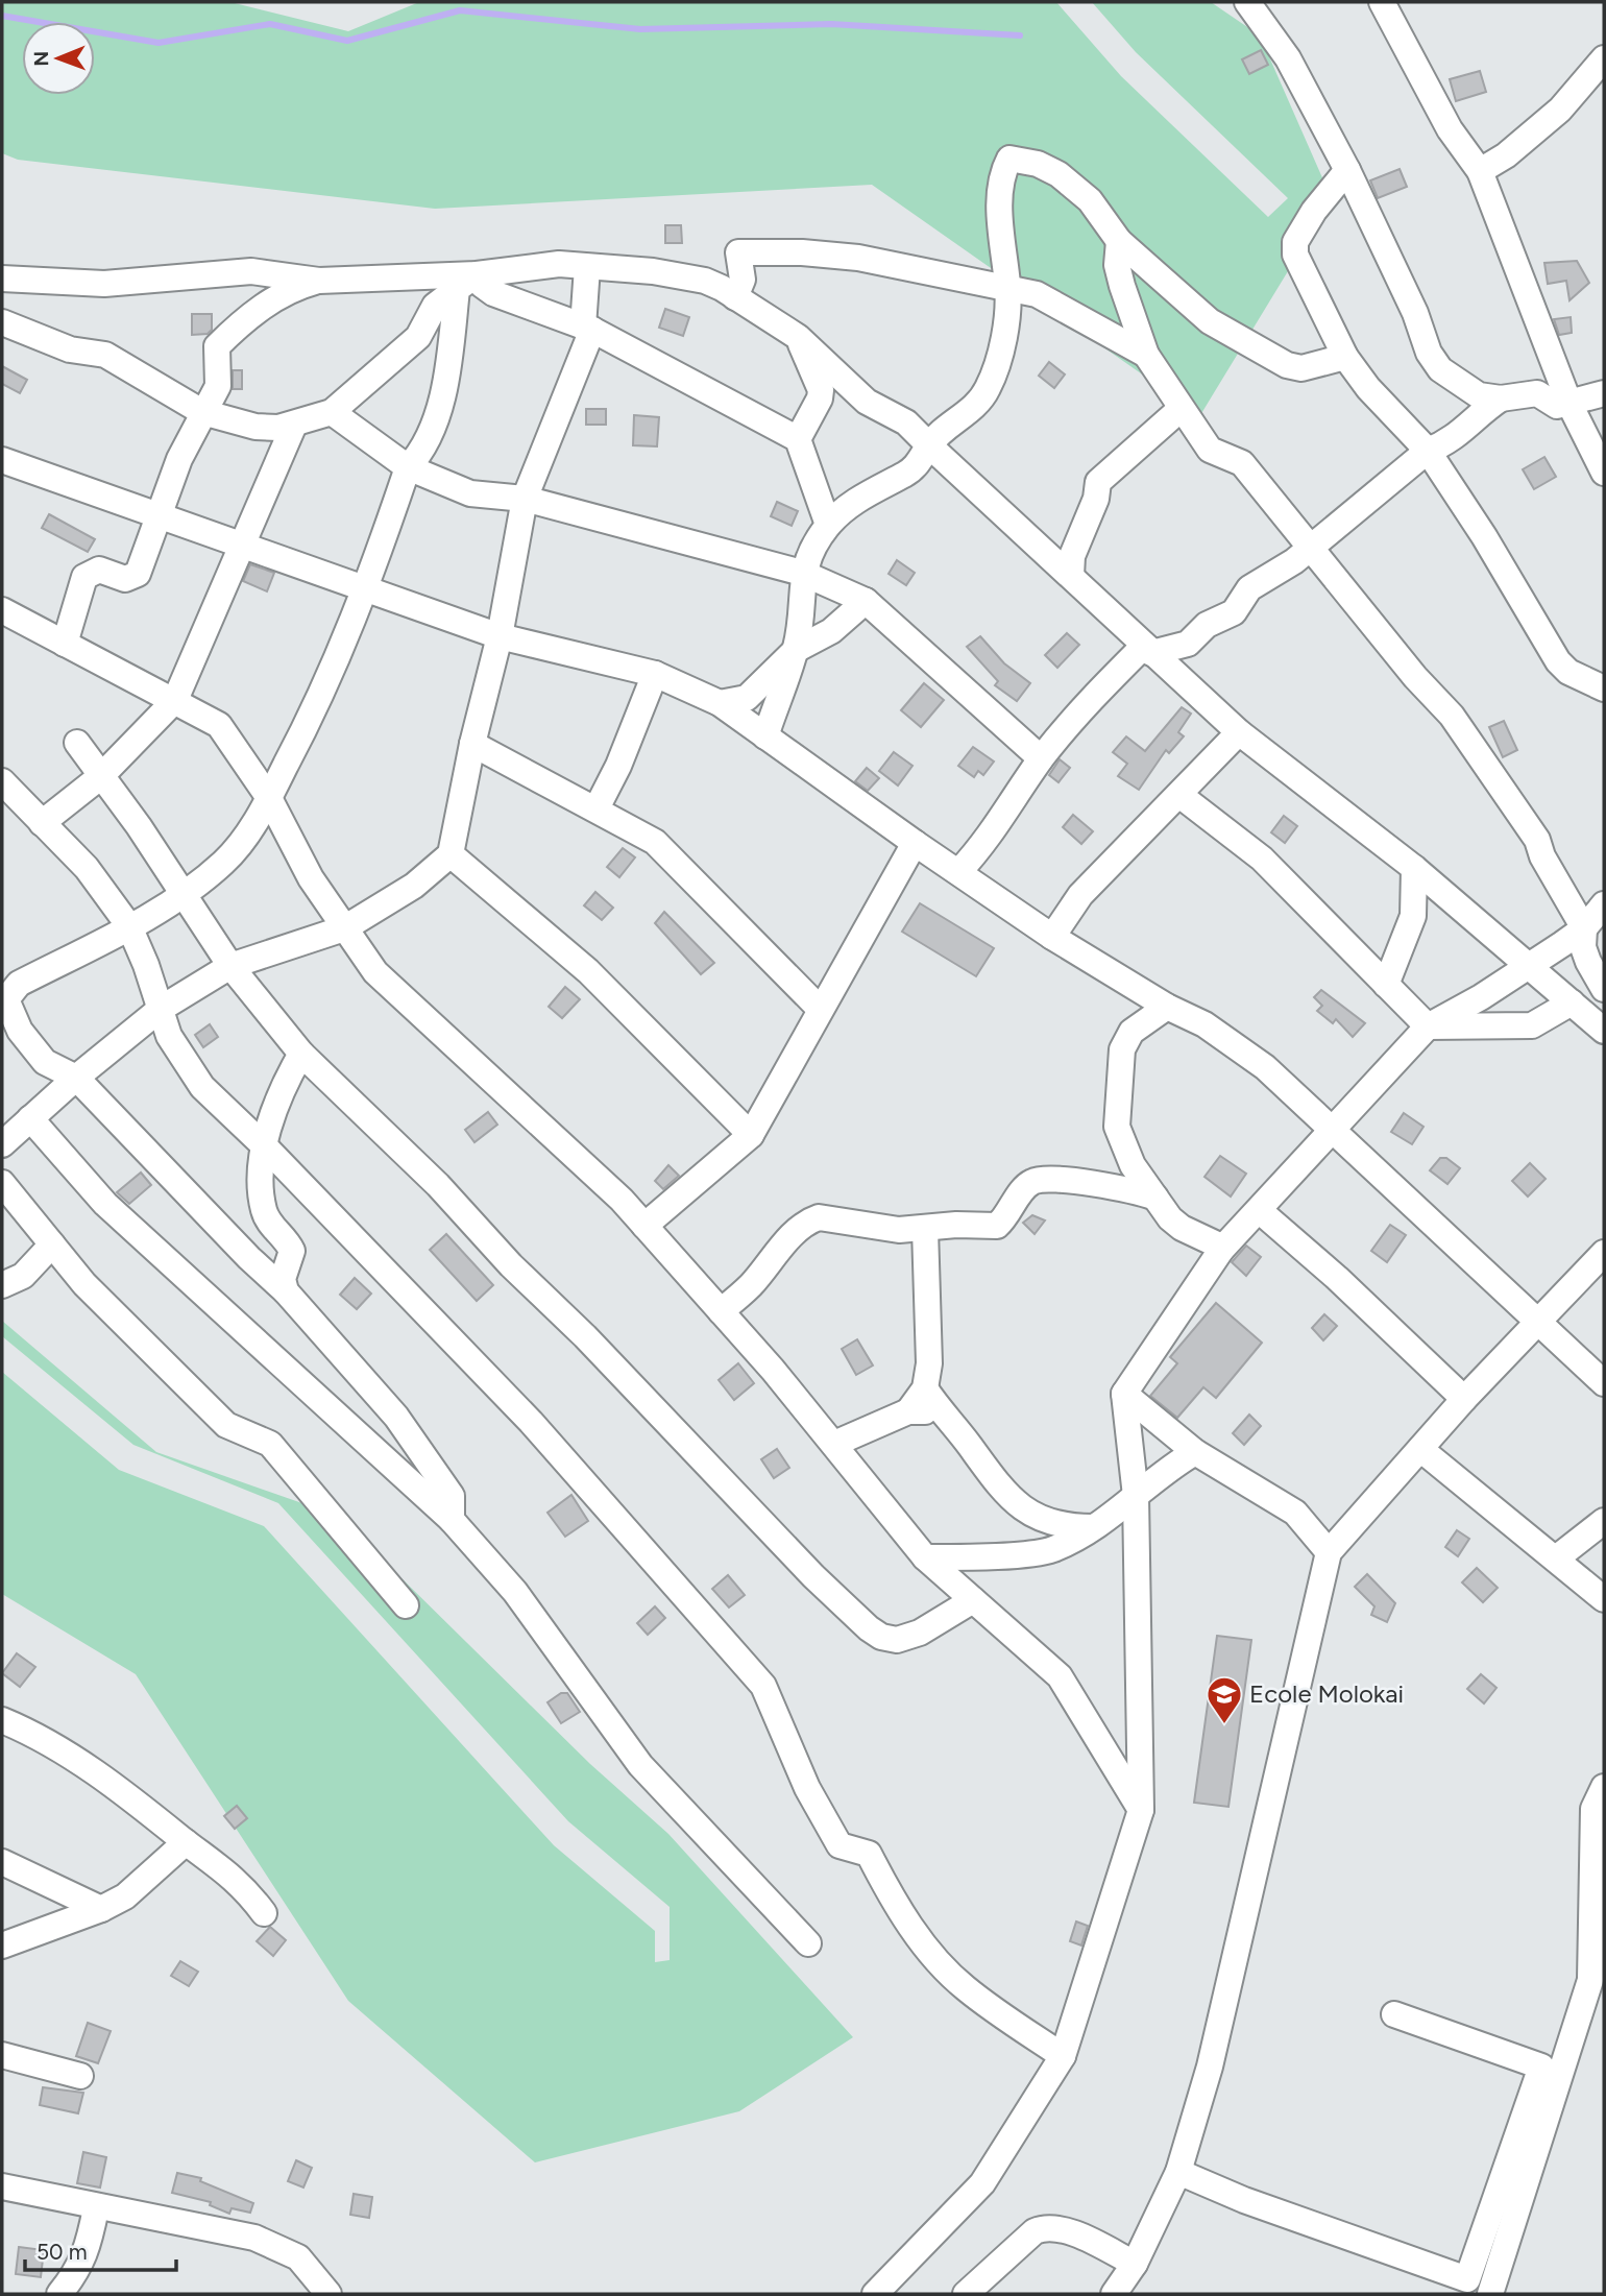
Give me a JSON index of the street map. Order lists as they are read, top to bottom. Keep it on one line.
{"places":{"school or university":["Ecole Molokai"]},"scale_bar":"50 m","north":"left"}
